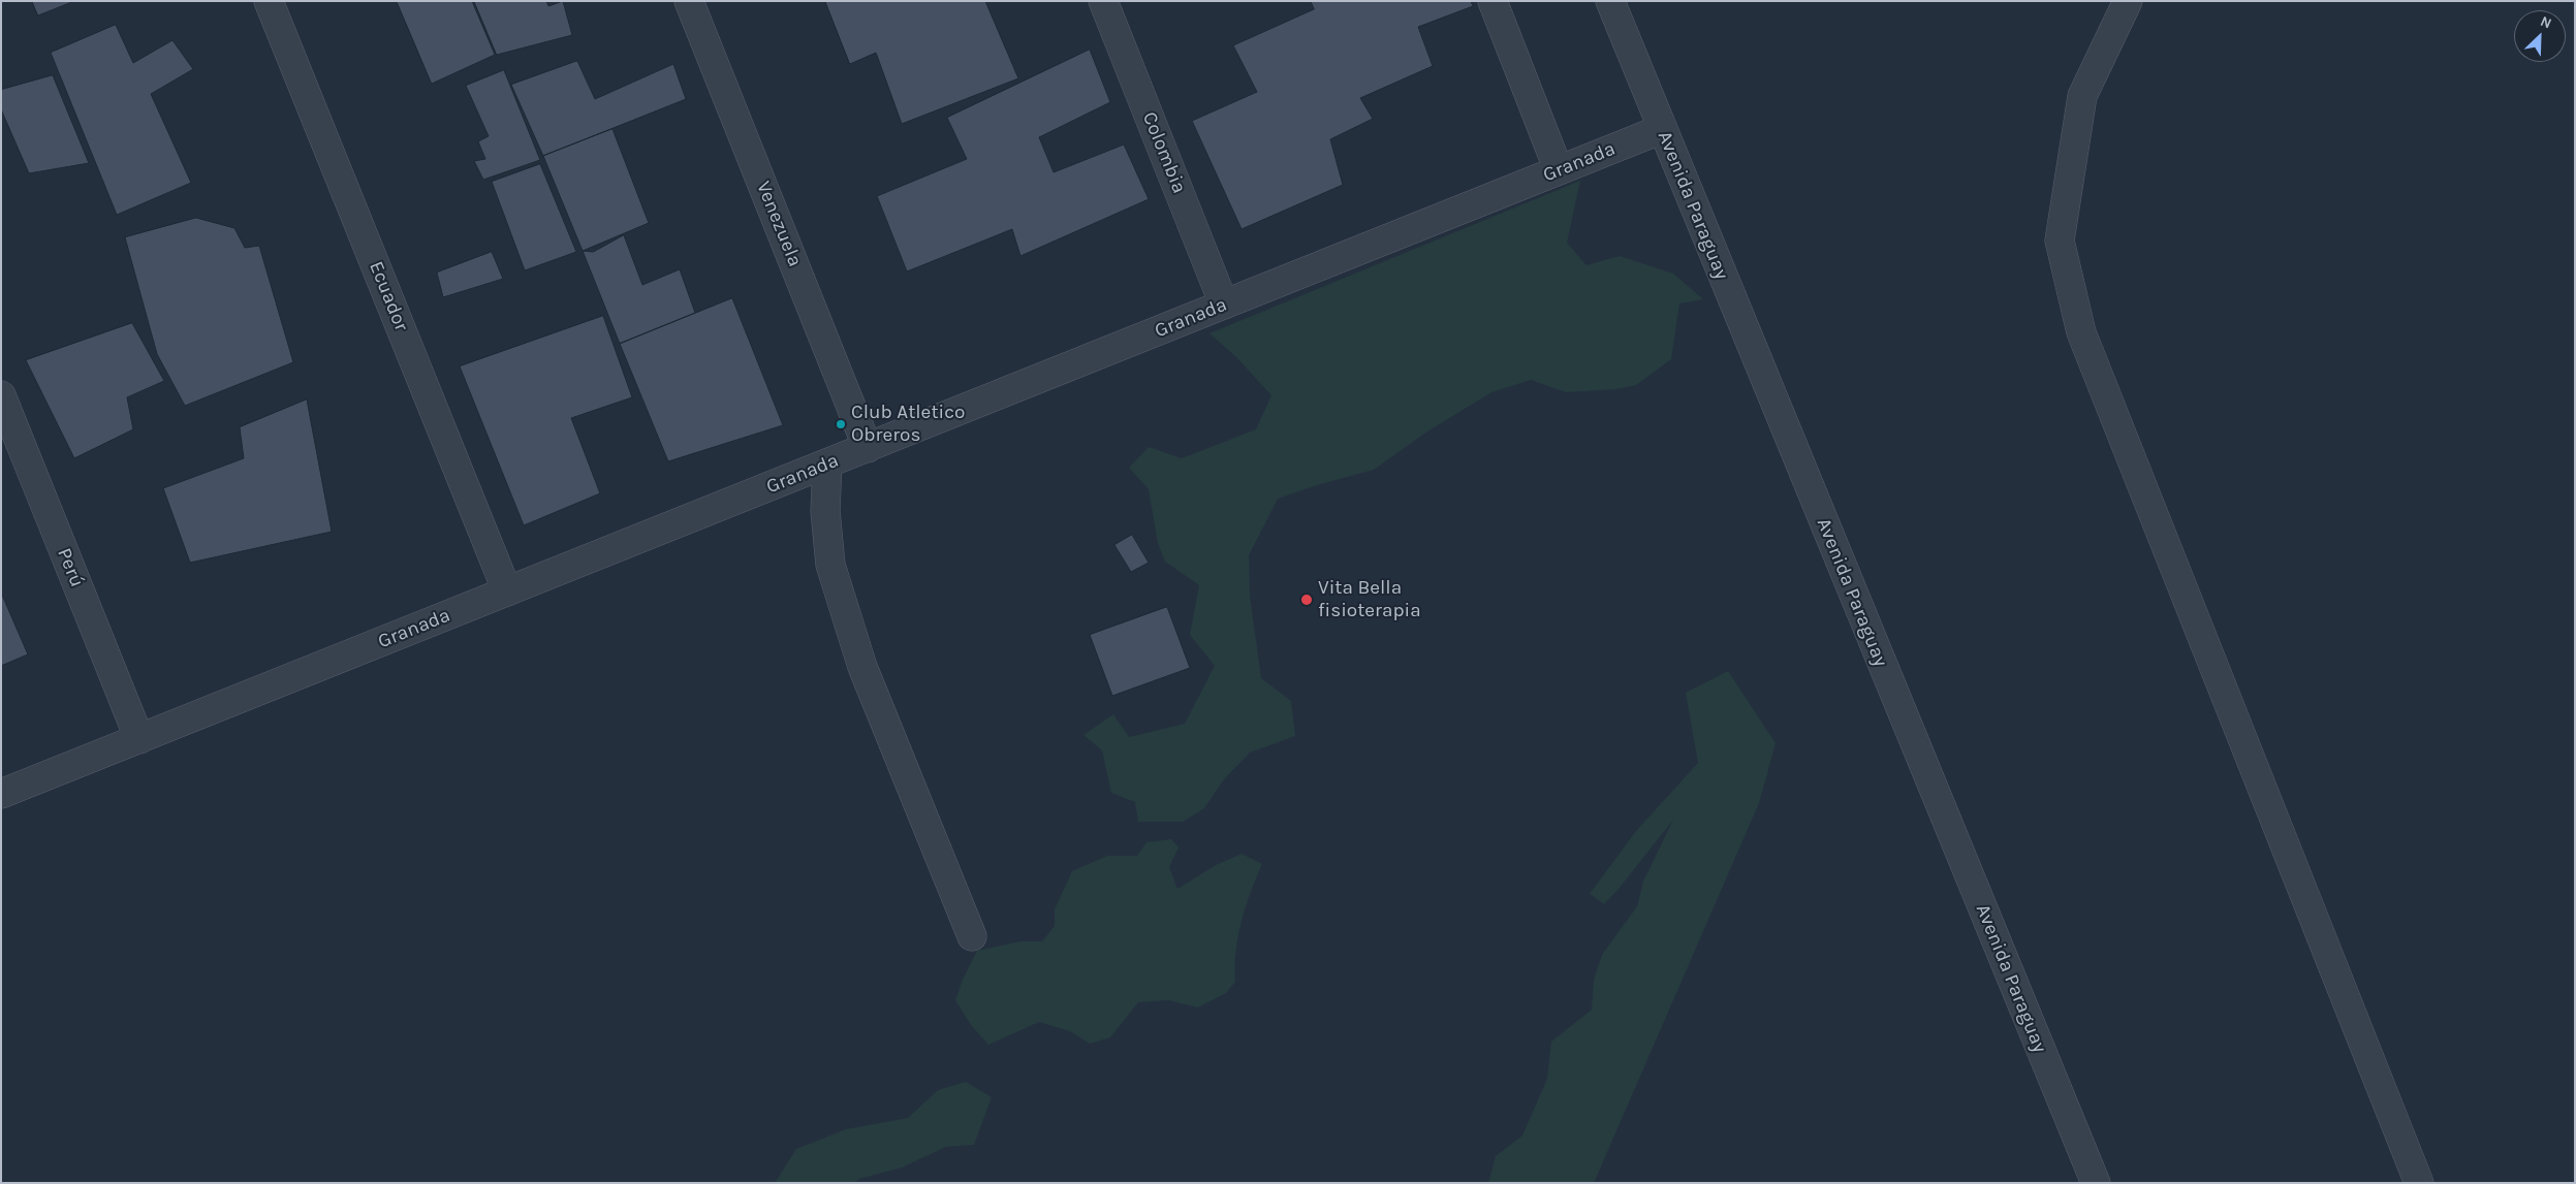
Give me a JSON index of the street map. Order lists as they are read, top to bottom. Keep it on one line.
{"streets":{"street":["Colombia","Granada","Avenida Paraguay","Venezuela","Ecuador","Perú"]},"crossings":[["Colombia","Granada"],["Granada","Avenida Paraguay"],["Granada","Venezuela"],["Granada","Ecuador"],["Granada","Perú"]],"places":["Club Atletico Obreros","Vita Bella fisioterapia"],"north":"top right"}
